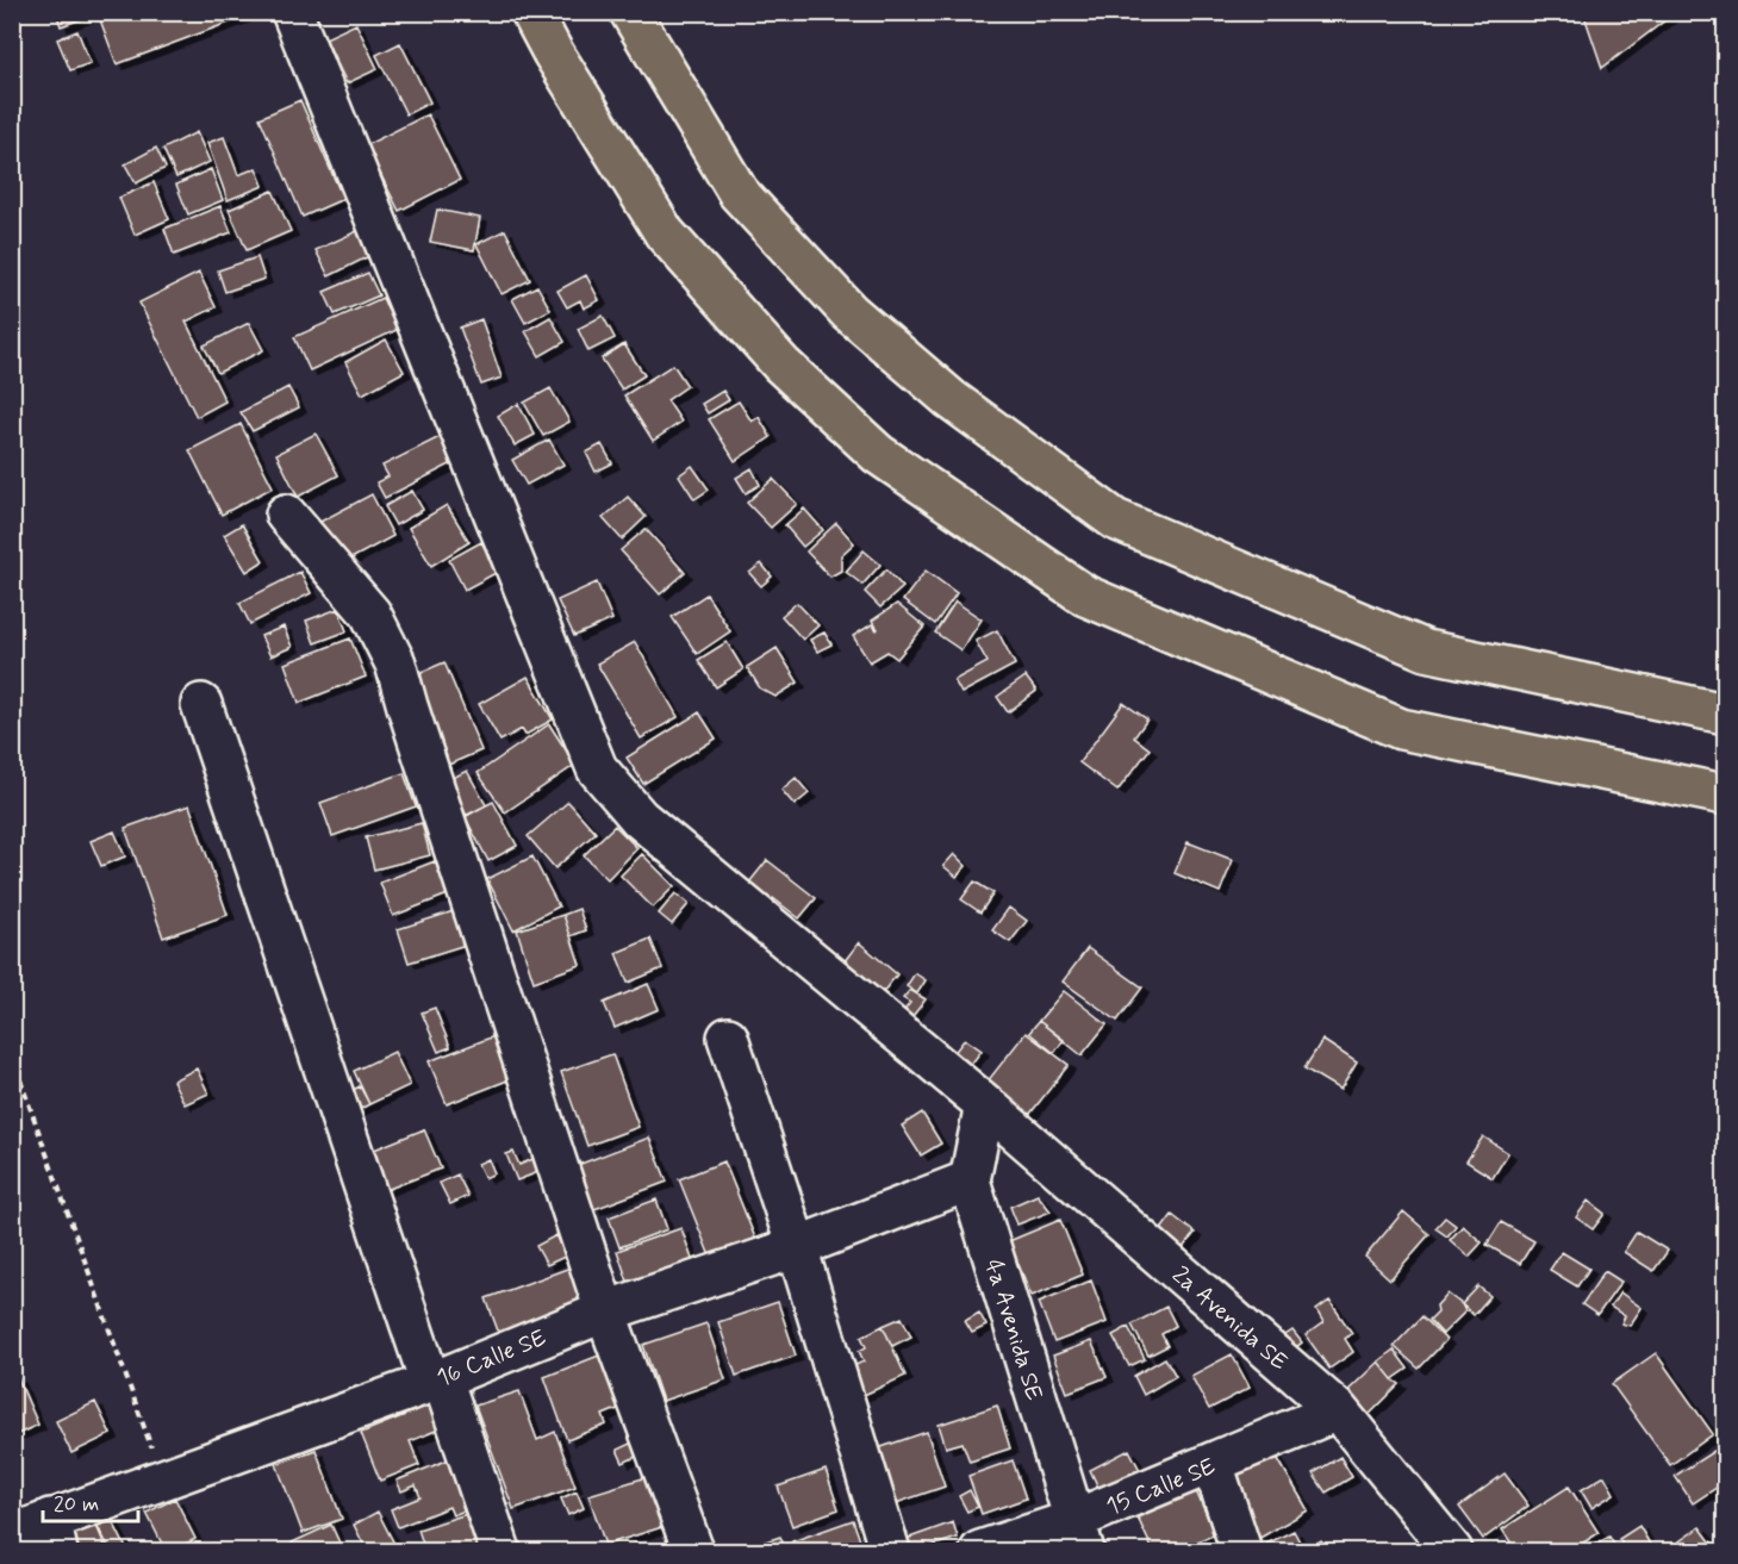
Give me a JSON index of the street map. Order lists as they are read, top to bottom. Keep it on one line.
{"streets":{"street":["2a Avenida SE","4a Avenida SE","16 Calle SE","15 Calle SE"]},"crossings":[["2a Avenida SE","4a Avenida SE"],["2a Avenida SE","15 Calle SE"],["4a Avenida SE","16 Calle SE"],["4a Avenida SE","15 Calle SE"]],"scale_bar":"20 m"}
